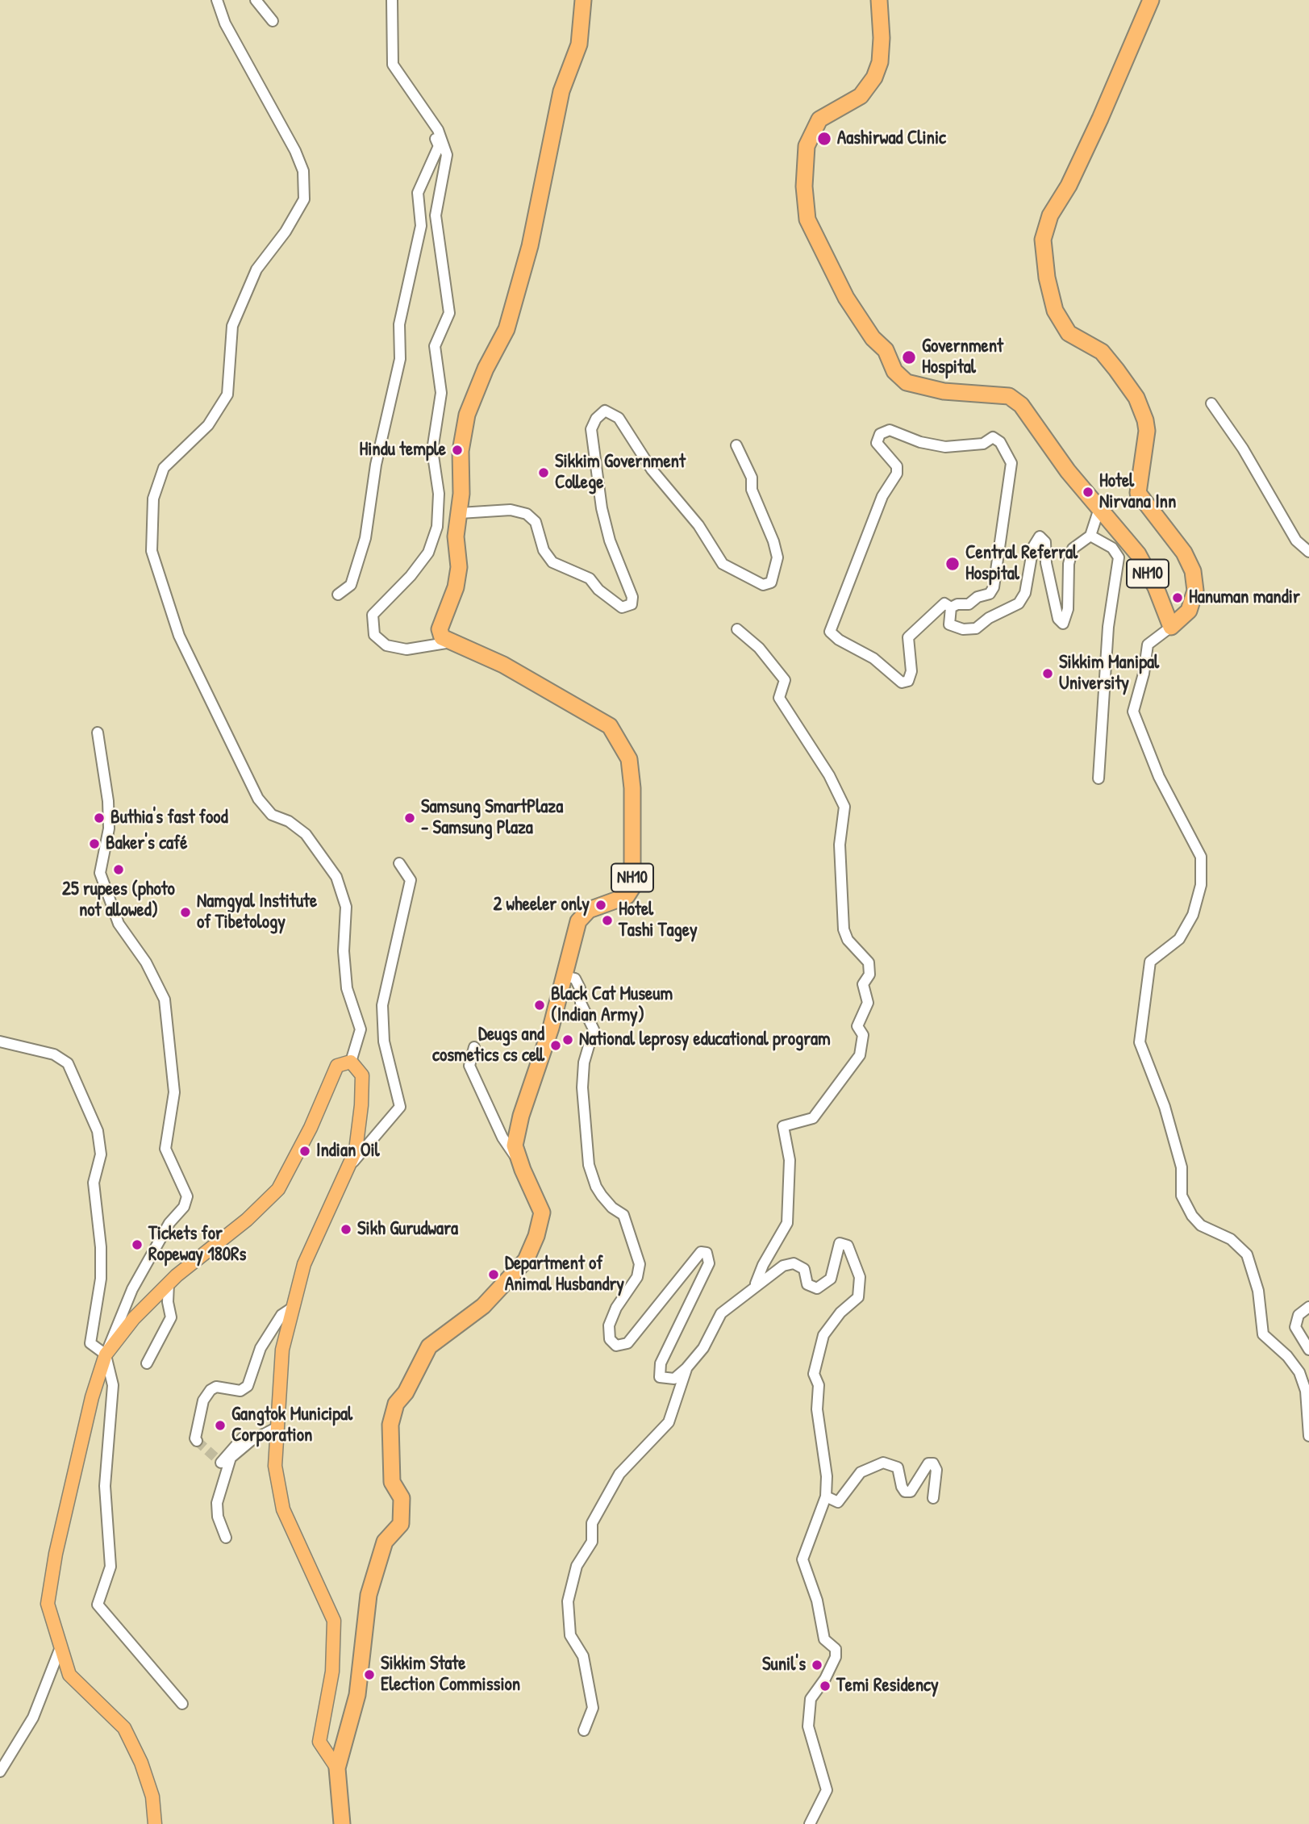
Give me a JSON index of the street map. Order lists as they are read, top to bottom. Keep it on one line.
{"streets":{"highway":["NH10"]},"places":["Aashirwad Clinic","Government Hospital","Hindu temple","Sikkim Government College","Hotel Nirvana Inn","Central Referral Hospital","Hanuman mandir","Sikkim Manipal University","Buthia's fast food","Samsung SmartPlaza - Samsung Plaza","Baker's café","25 rupees (photo not allowed)","2 wheeler only","Namgyal Institute of Tibetology","Hotel Tashi Tagey","Black Cat Museum (Indian Army)","National leprosy educational program","Deugs and cosmetics cs cell","Indian Oil","Sikh Gurudwara","Tickets for Ropeway 180Rs","Department of Animal Husbandry","Gangtok Municipal Corporation","Sunil's","Sikkim State Election Commission","Temi Residency"]}
